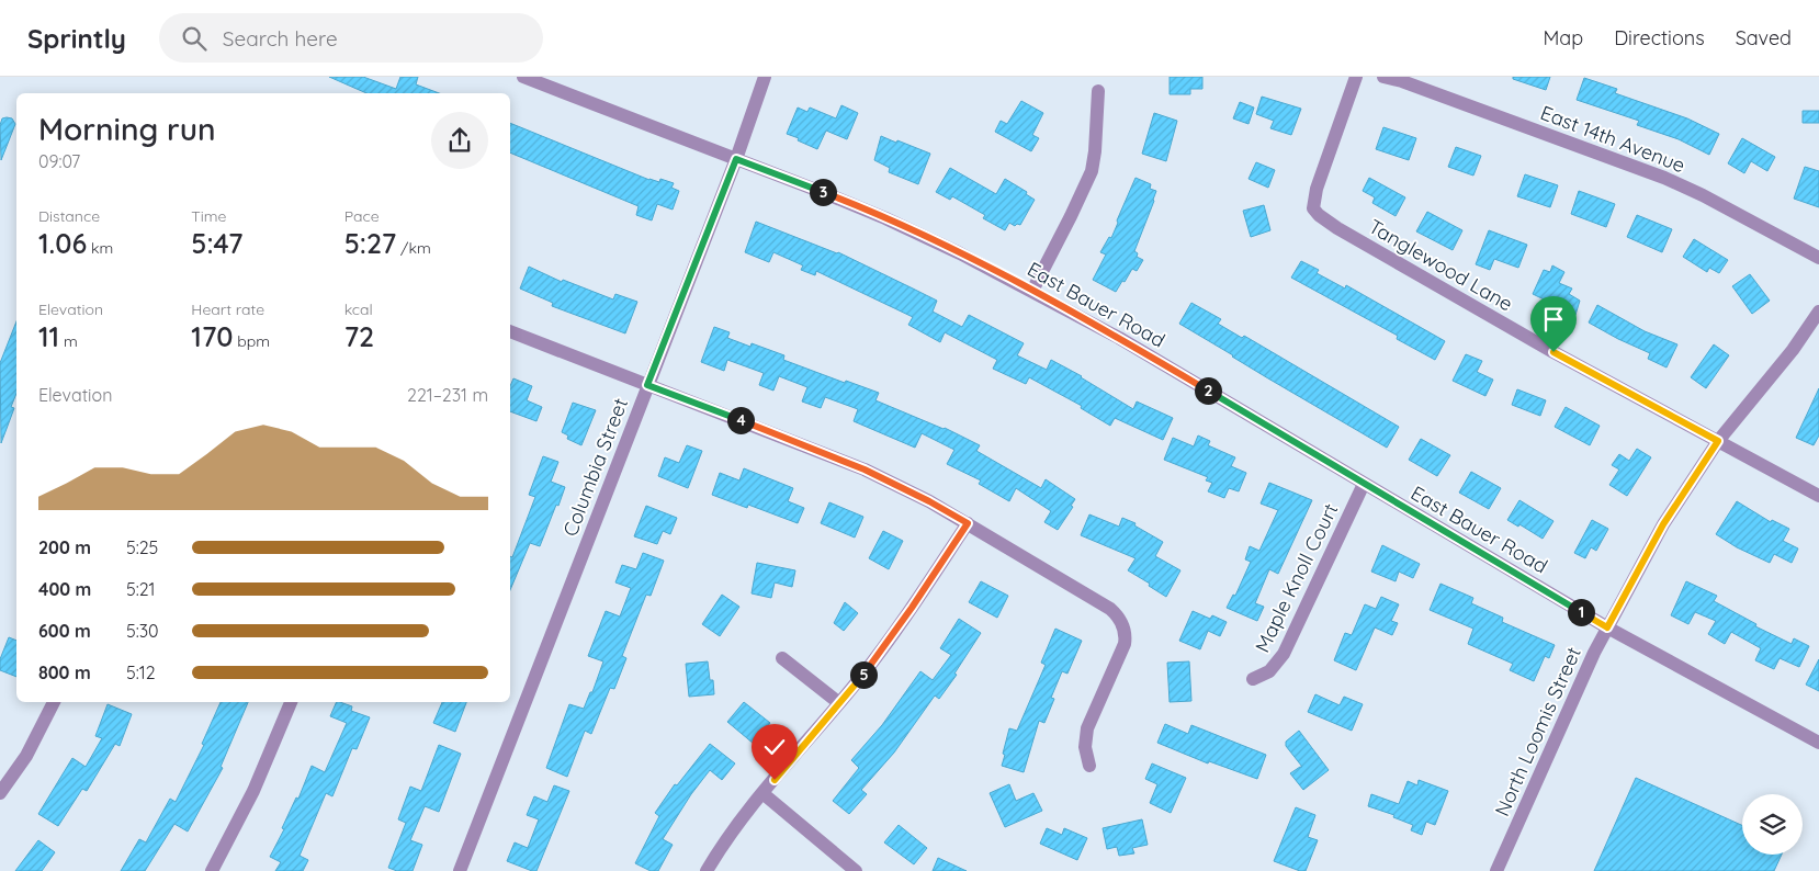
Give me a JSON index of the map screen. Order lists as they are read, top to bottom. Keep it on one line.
{"streets":{"street":["East 14th Avenue","Tanglewood Lane","East Bauer Road","Columbia Street","Maple Knoll Court","North Loomis Street"]},"crossings":[["Tanglewood Lane","North Loomis Street"],["East Bauer Road","Columbia Street"],["East Bauer Road","Maple Knoll Court"],["East Bauer Road","North Loomis Street"]],"page":{"header":"Sprintly","search":"Search here","nav":["Map","Directions","Saved"],"heading":["Morning run","09:07"],"pins":["3","2","4","1","5"],"stats":[["Distance","1.06 km"],["Time","5:47"],["Pace","5:27 /km"],["Elevation","11 m"],["Heart rate","170 bpm"],["kcal","72"]],"chart":["Elevation","221–231 m"],"list":[{"name":"200 m","note":"5:25"},{"name":"400 m","note":"5:21"},{"name":"600 m","note":"5:30"},{"name":"800 m","note":"5:12"}]}}
